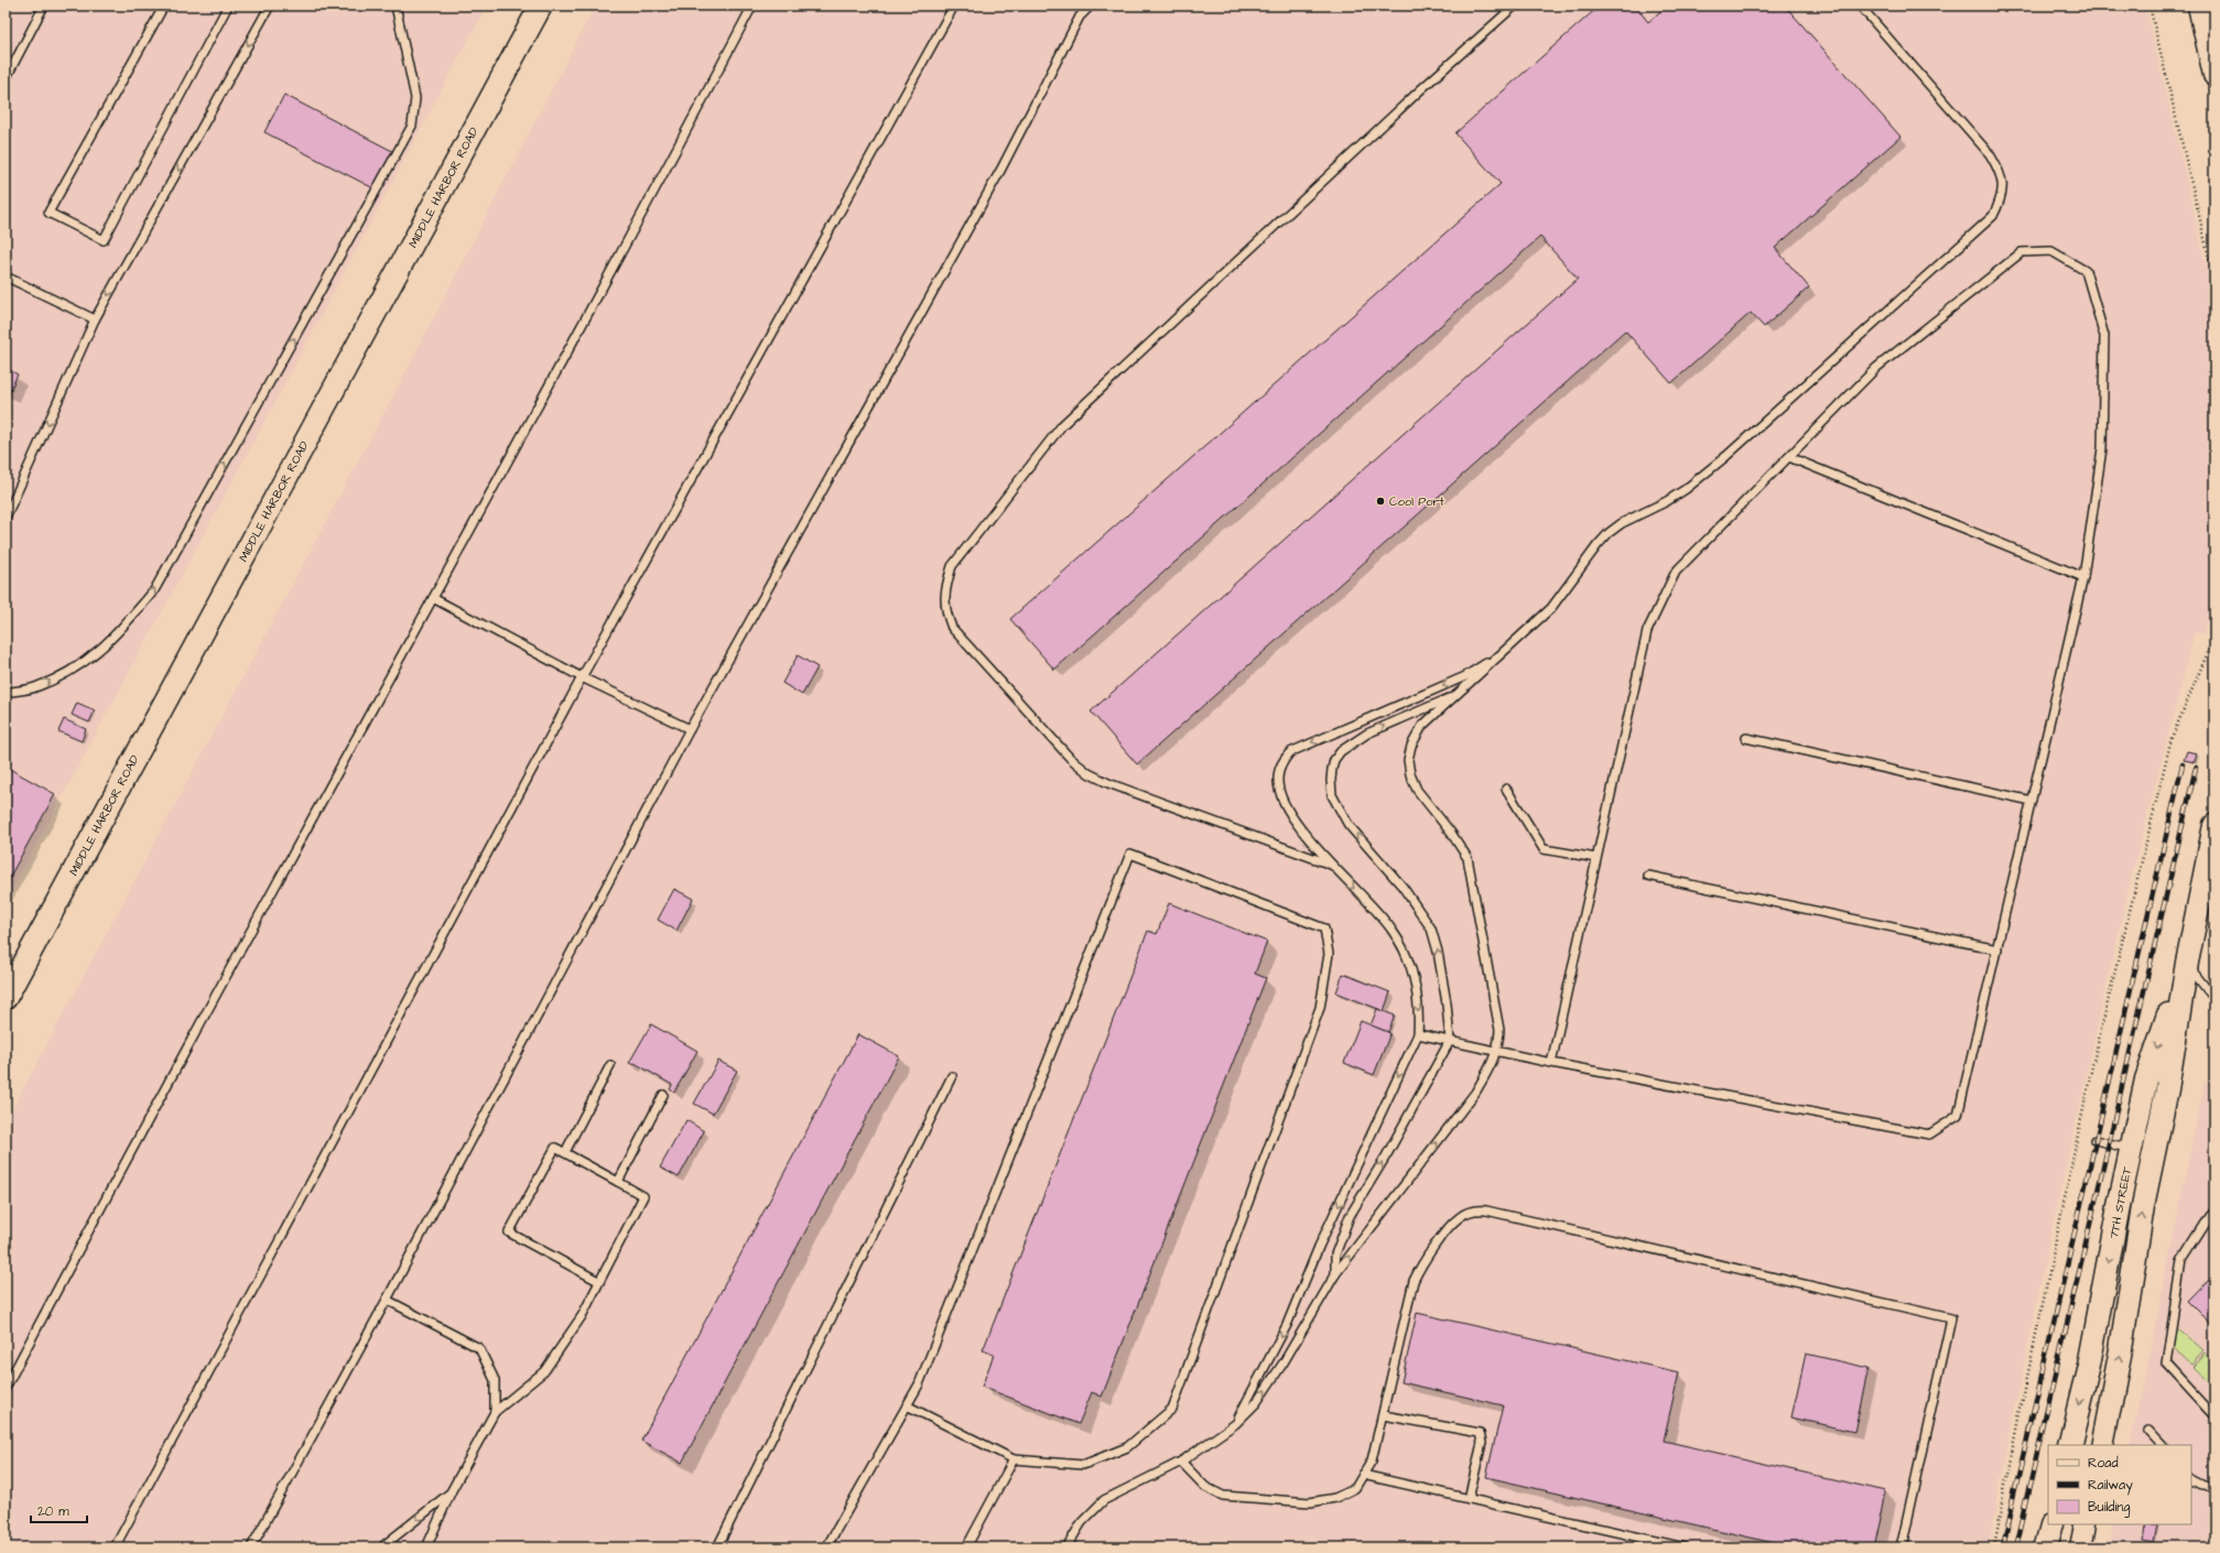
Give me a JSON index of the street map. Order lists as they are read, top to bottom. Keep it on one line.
{"streets":{"main road":["MIDDLE HARBOR ROAD","7TH STREET"]},"places":["Cool Port"],"legend":["Road","Railway","Building"],"scale_bar":"20 m"}
